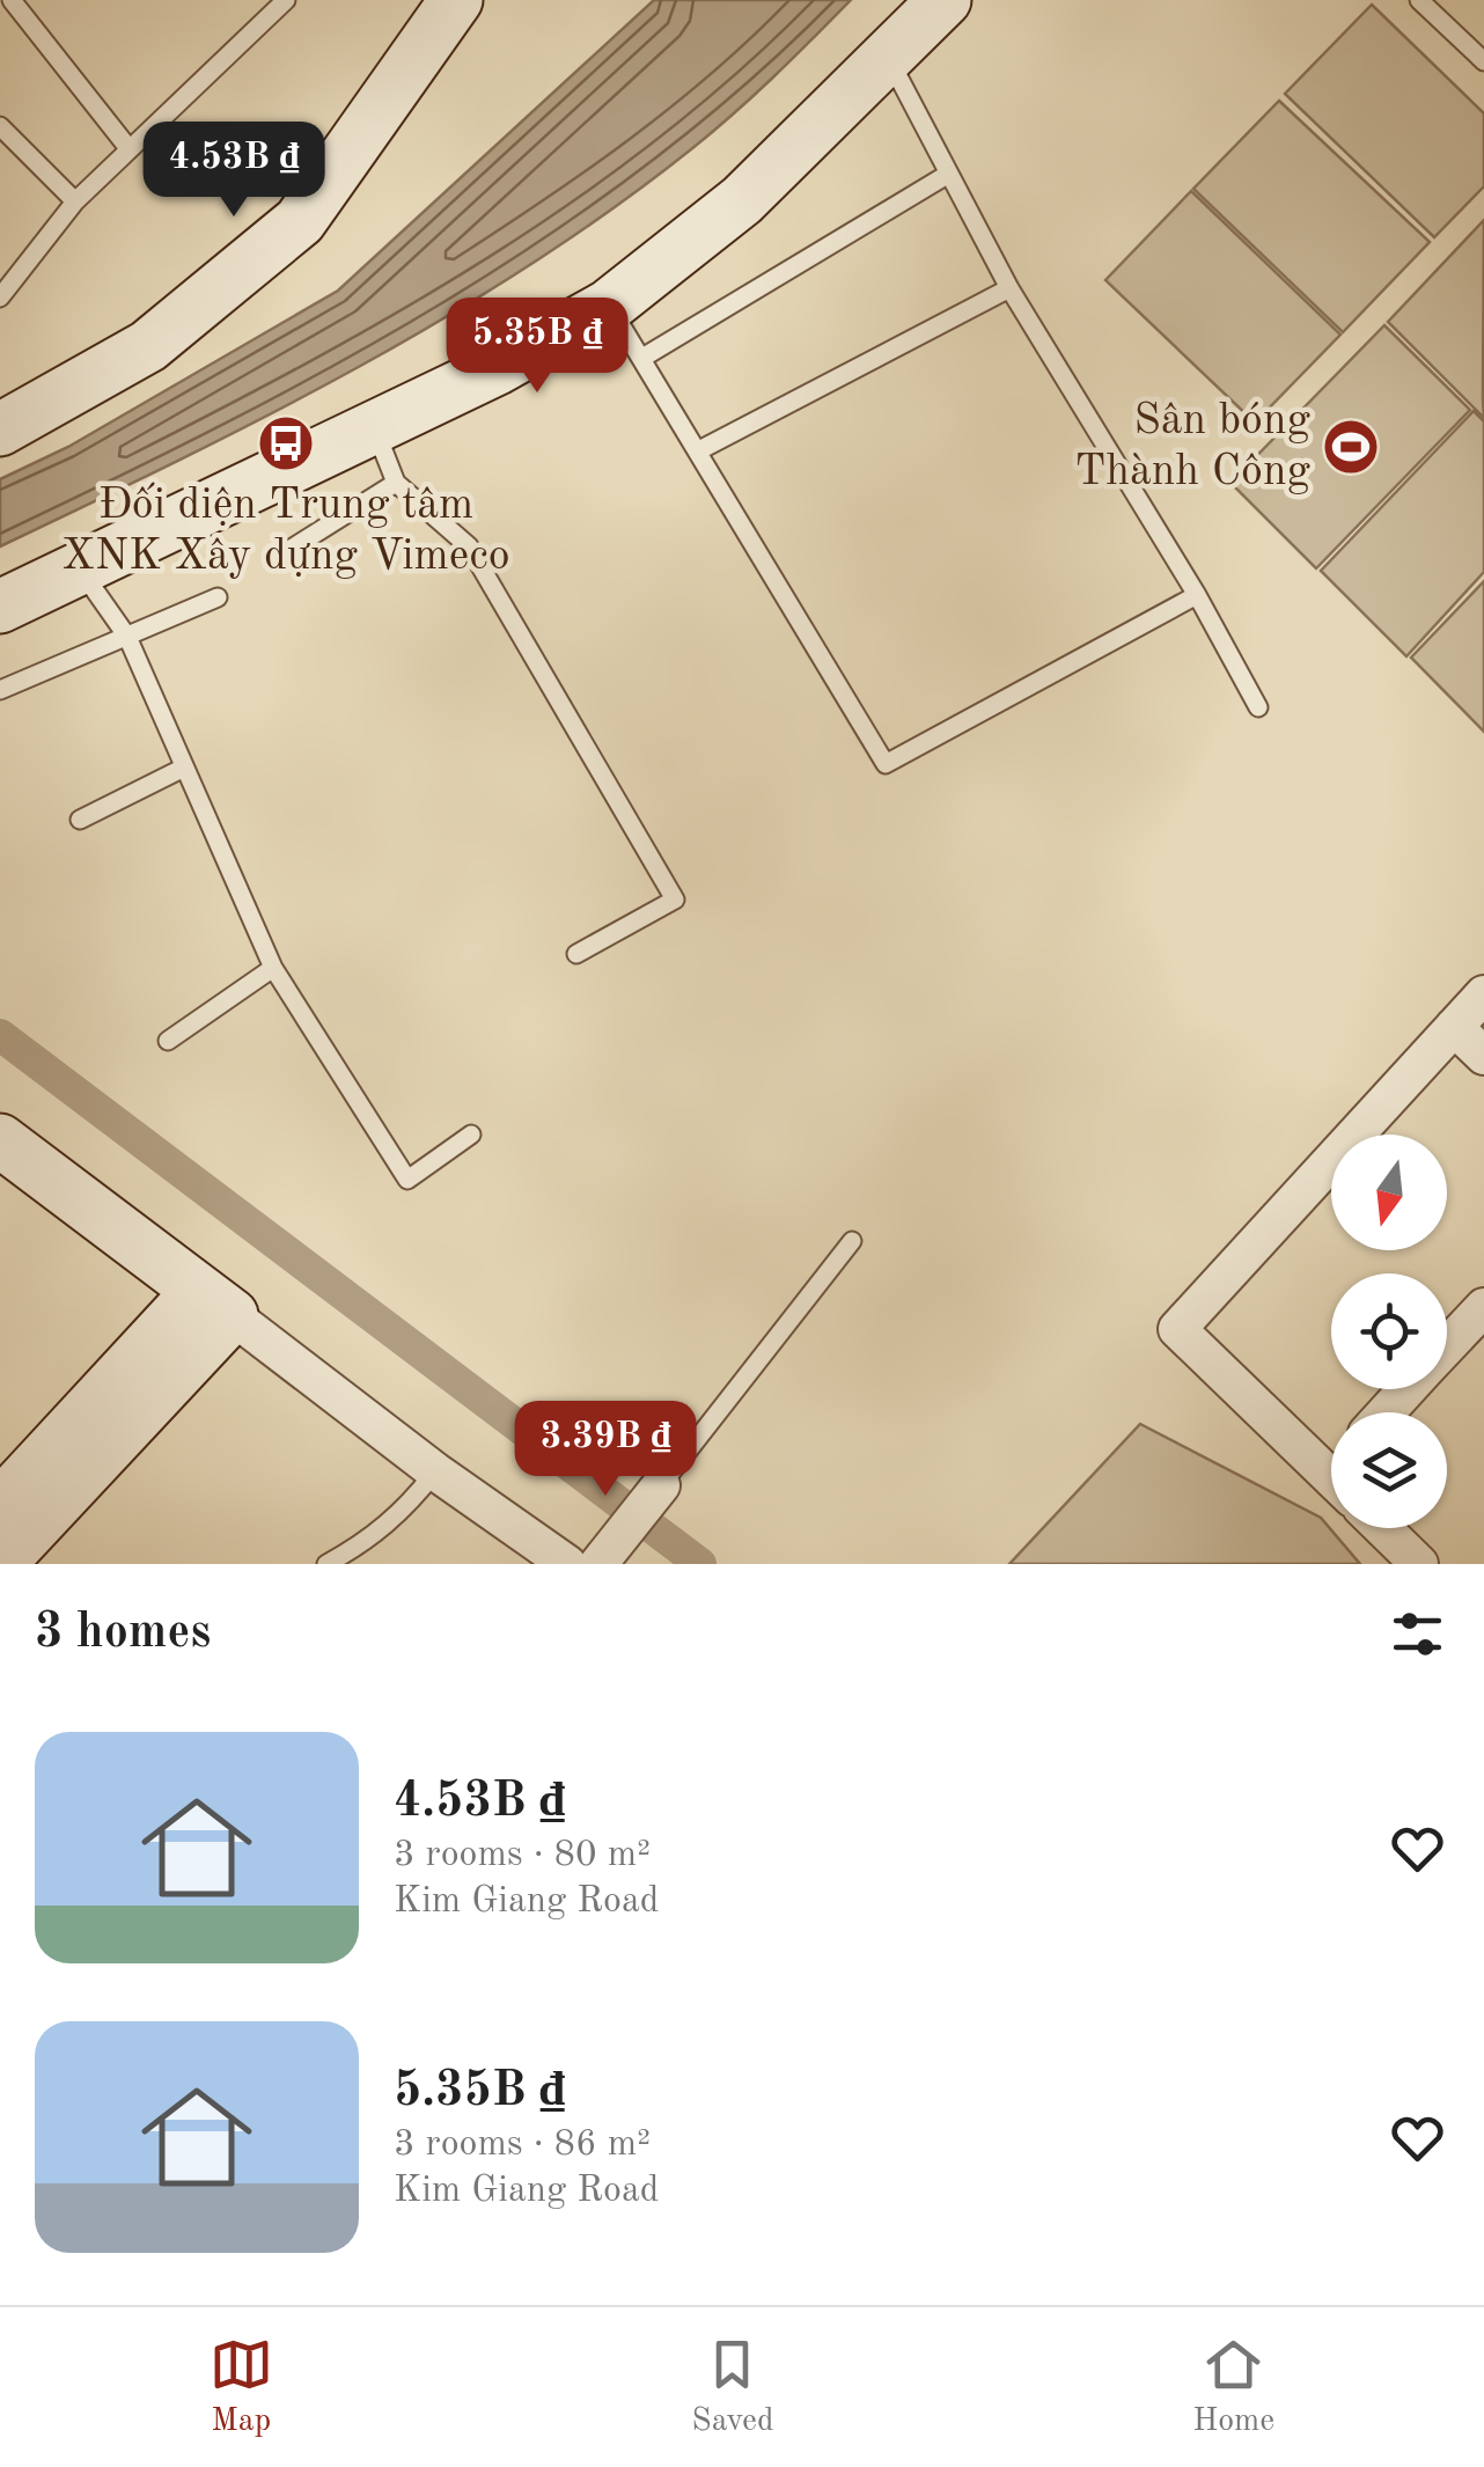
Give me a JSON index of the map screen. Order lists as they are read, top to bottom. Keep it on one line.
{"places":{"bus stop":["Đối diện Trung tâm XNK Xây dựng Vimeco"],"sports":["Sân bóng Thành Công"]},"north":"bottom","page":{"price":["4.53B ₫","5.35B ₫","3.39B ₫"],"heading":"3 homes","list":[{"name":"4.53B ₫","note":"3 rooms · 80 m² · Kim Giang Road"},{"name":"5.35B ₫","note":"3 rooms · 86 m² · Kim Giang Road"}],"tabs":["Map","Saved","Home"]}}
